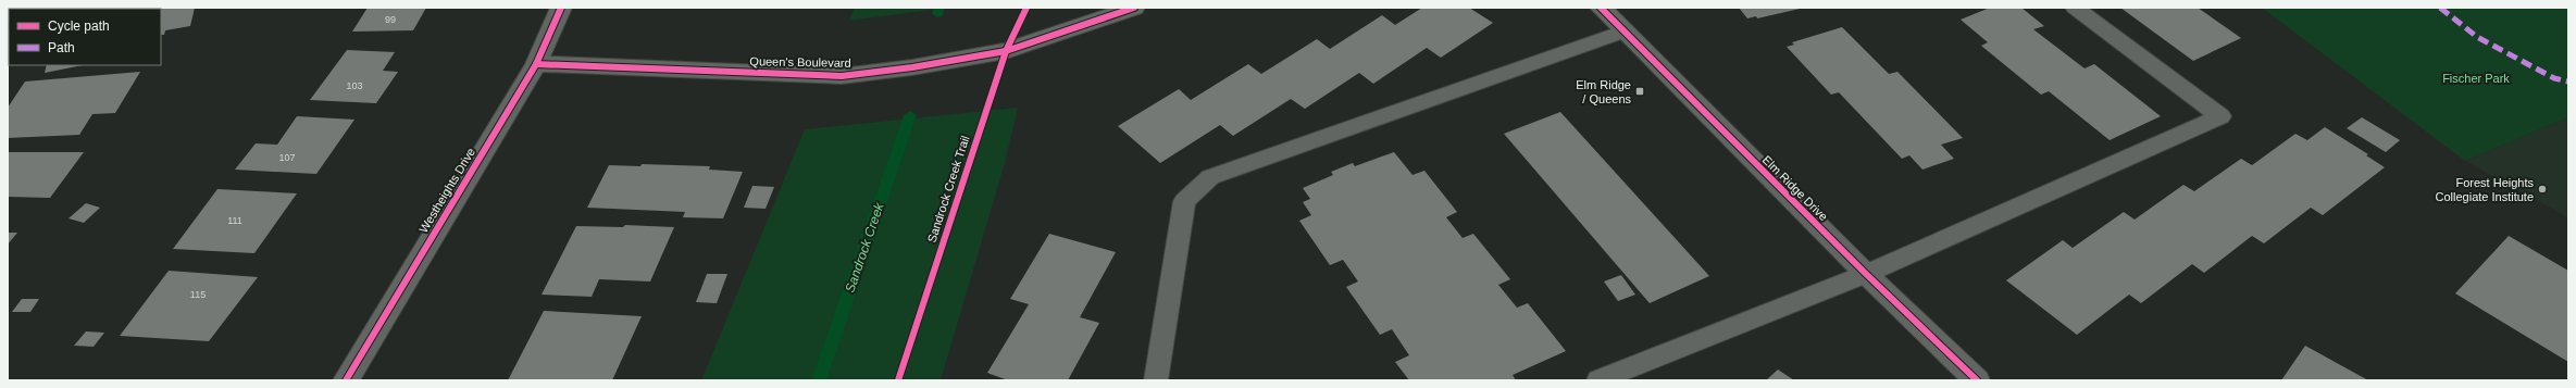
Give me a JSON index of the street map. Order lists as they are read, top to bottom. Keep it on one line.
{"streets":{"street":["Queen's Boulevard","Elm Ridge Drive","Westheights Drive"],"cycle path":["Sandrock Creek Trail"]},"crossings":[["Queen's Boulevard","Westheights Drive"]],"water":["Sandrock Creek"],"parks":["Fischer Park"],"places":{"transit":["Elm Ridge / Queens"],"other":["Forest Heights Collegiate Institute"]},"house_numbers":["99","103","107","111","115"],"legend":["Cycle path","Path"]}
